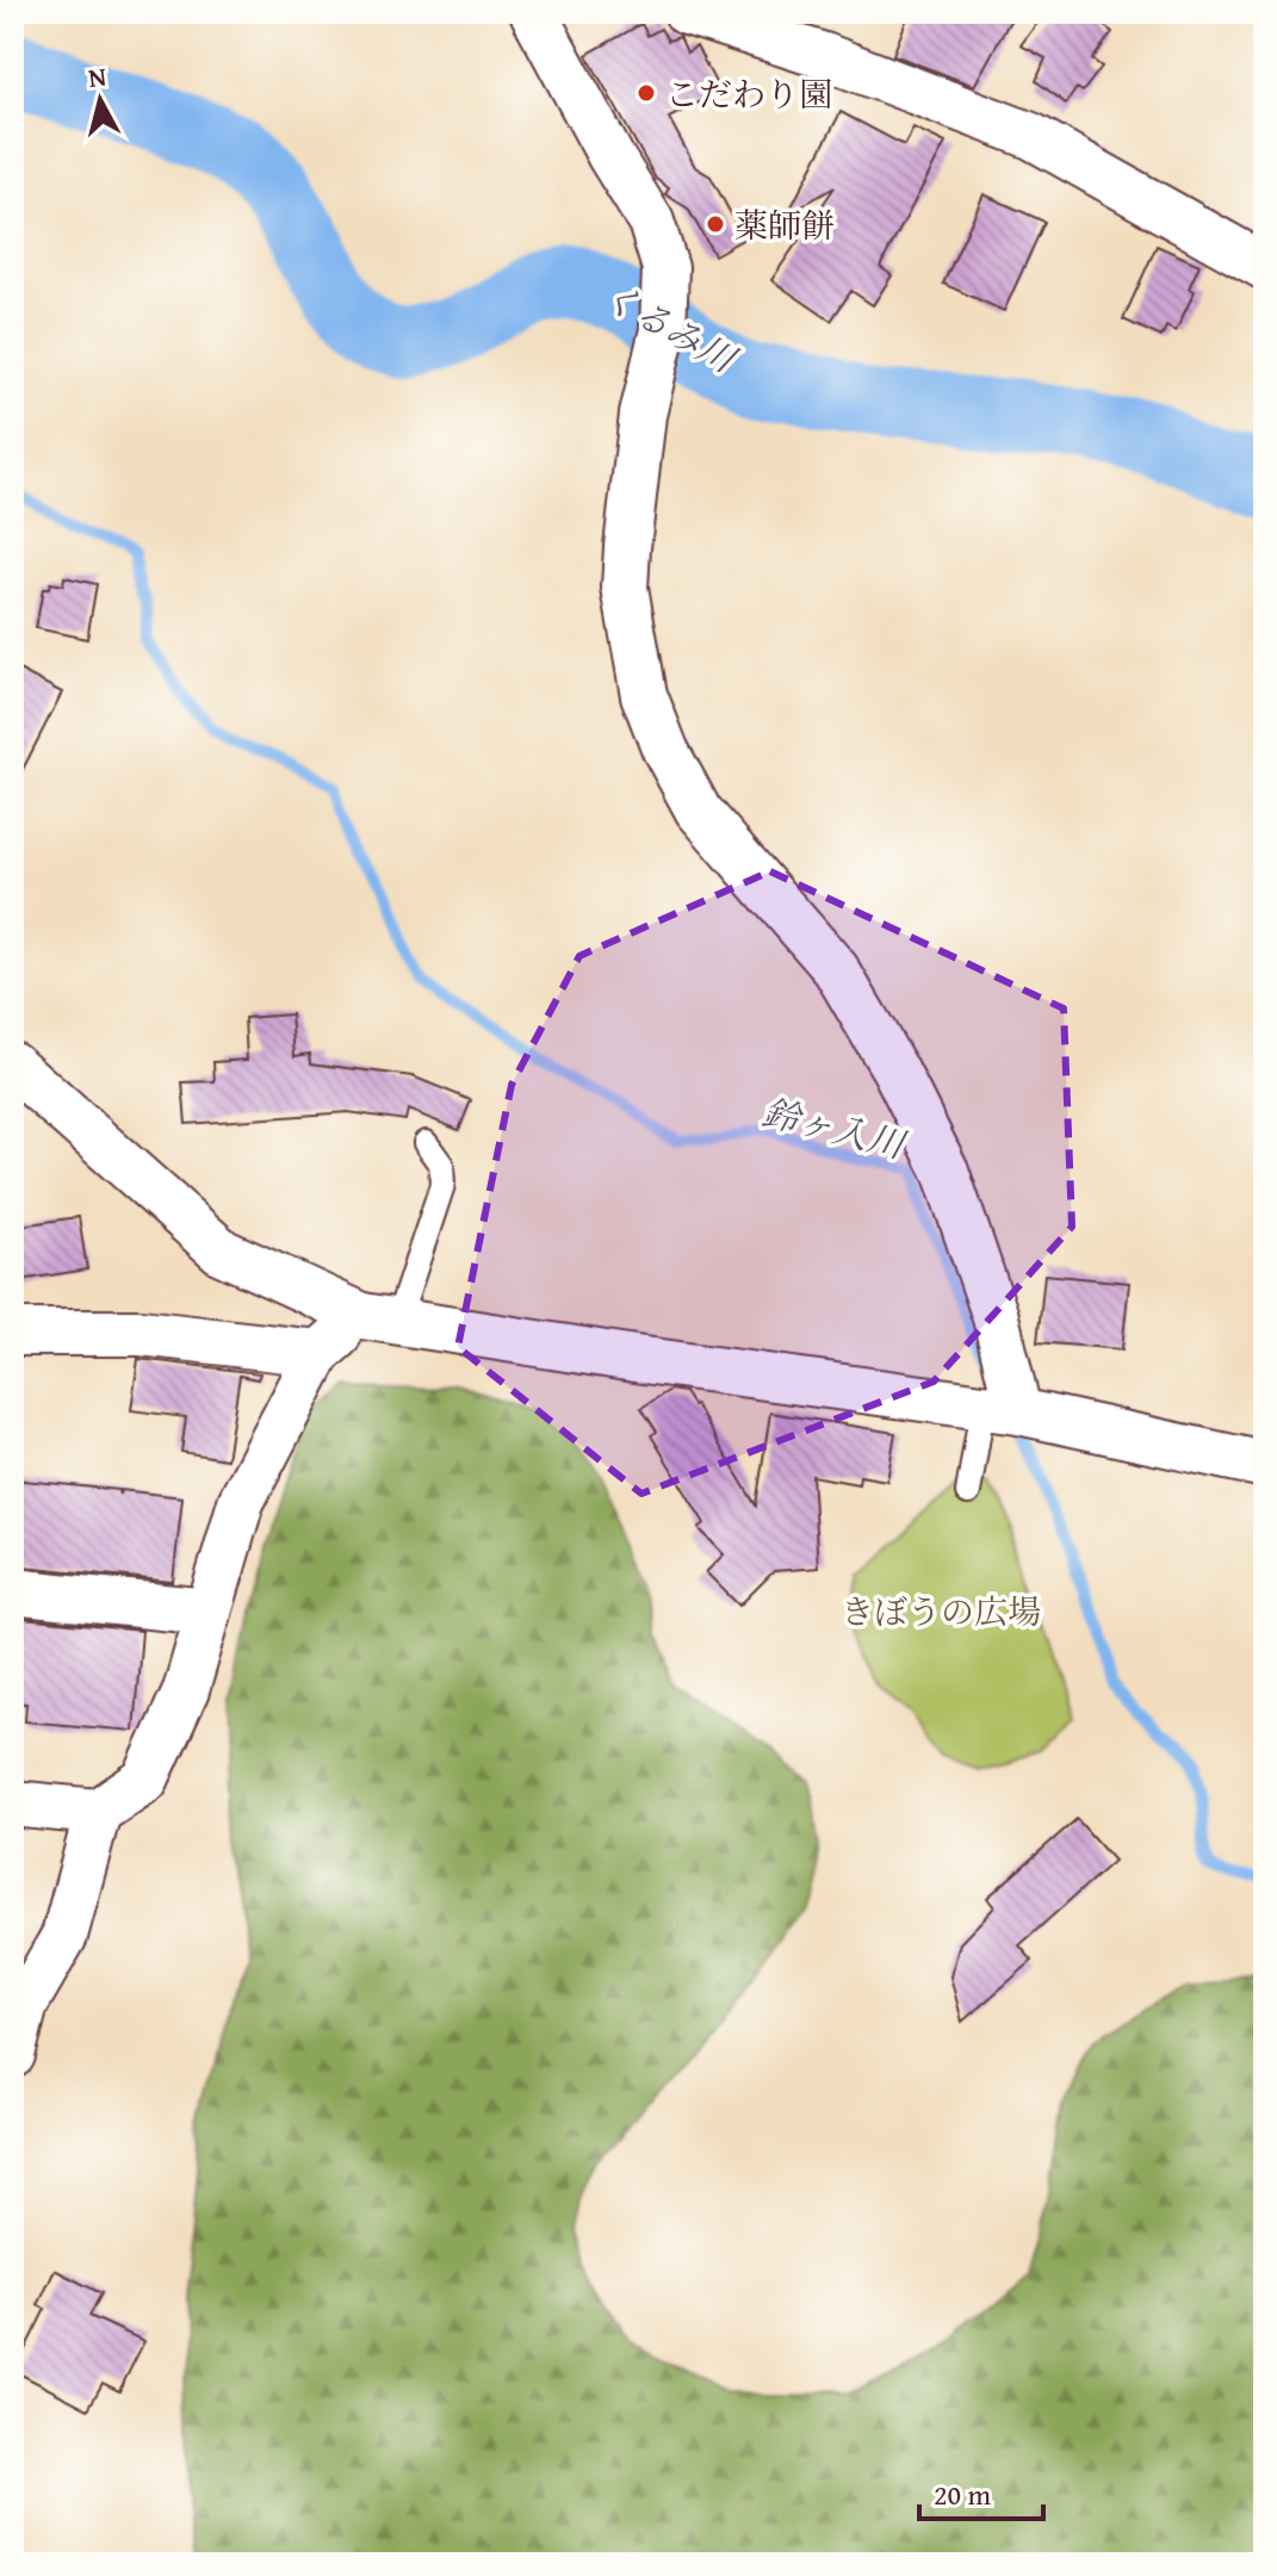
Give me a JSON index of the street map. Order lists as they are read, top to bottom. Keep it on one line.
{"water":["くるみ川","鈴ヶ入川"],"parks":["きぼうの広場"],"places":["こだわり園","薬師餅"],"scale_bar":"20 m","north":"top"}
